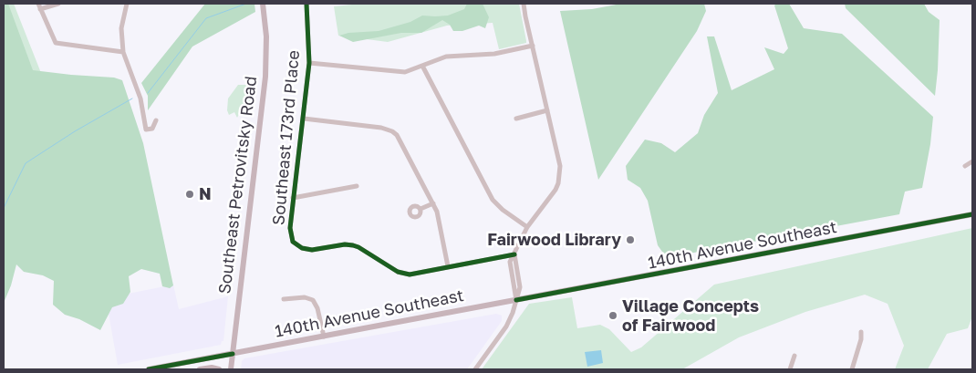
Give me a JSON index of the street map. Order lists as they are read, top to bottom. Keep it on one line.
{"streets":{"main road":["Southeast Petrovitsky Road","140th Avenue Southeast"],"street":["Southeast 173rd Place"]},"crossings":[["Southeast Petrovitsky Road","140th Avenue Southeast"]],"places":["N","Fairwood Library","Village Concepts of Fairwood"]}
